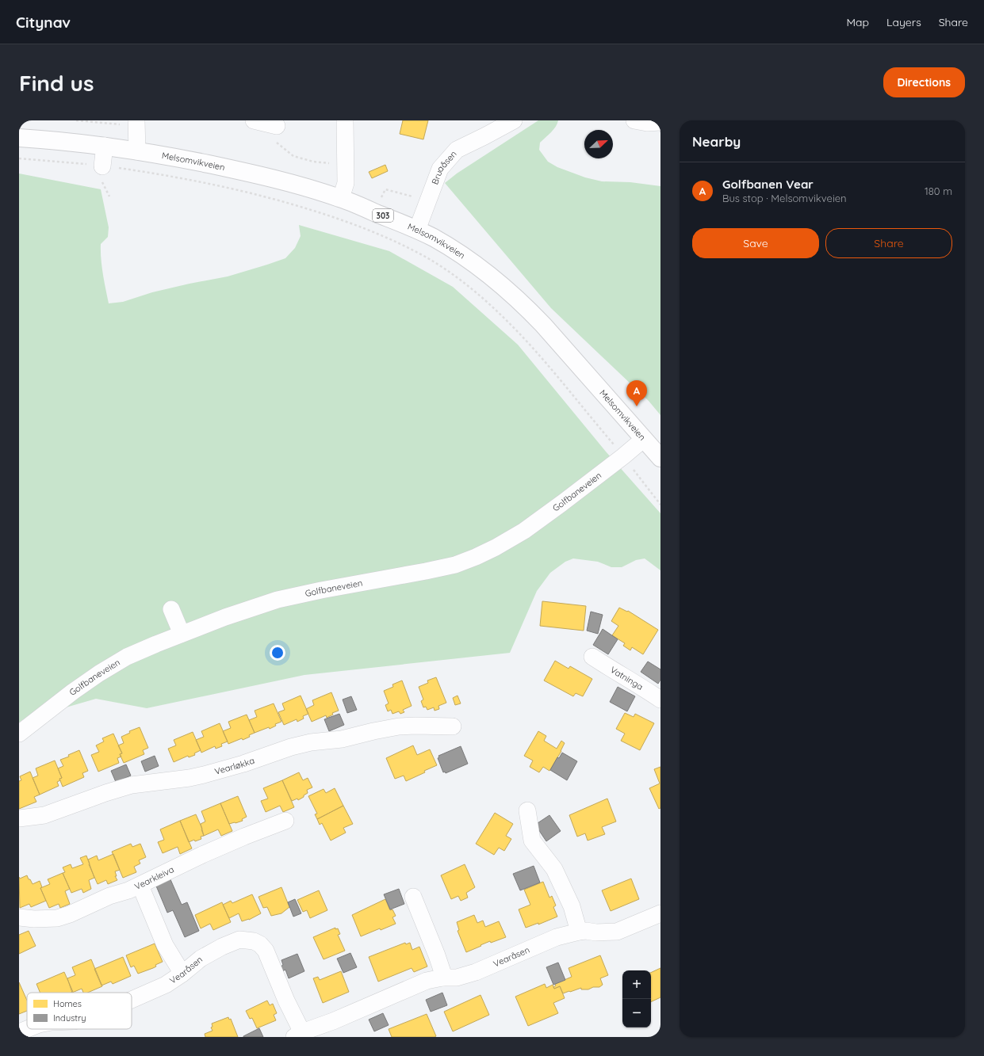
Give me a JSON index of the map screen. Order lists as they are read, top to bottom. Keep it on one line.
{"streets":{"main road":["Melsomvikveien","303"],"street":["Bruaåsen","Golfbaneveien","Vatninga","Vearløkka","Vearkleiva","Vearåsen"]},"crossings":[["Melsomvikveien","Bruaåsen"],["Melsomvikveien","Golfbaneveien"]],"legend":["Homes","Industry"],"north":"top right","page":{"header":"Citynav","nav":["Map","Layers","Share"],"buttons":["Directions",["Save","Share"]],"title":"Find us","heading":"Nearby","list":[{"mark":"A","name":"Golfbanen Vear","note":"Bus stop · Melsomvikveien","value":"180 m"}],"pins":"A","map_buttons":["+","−"]}}
